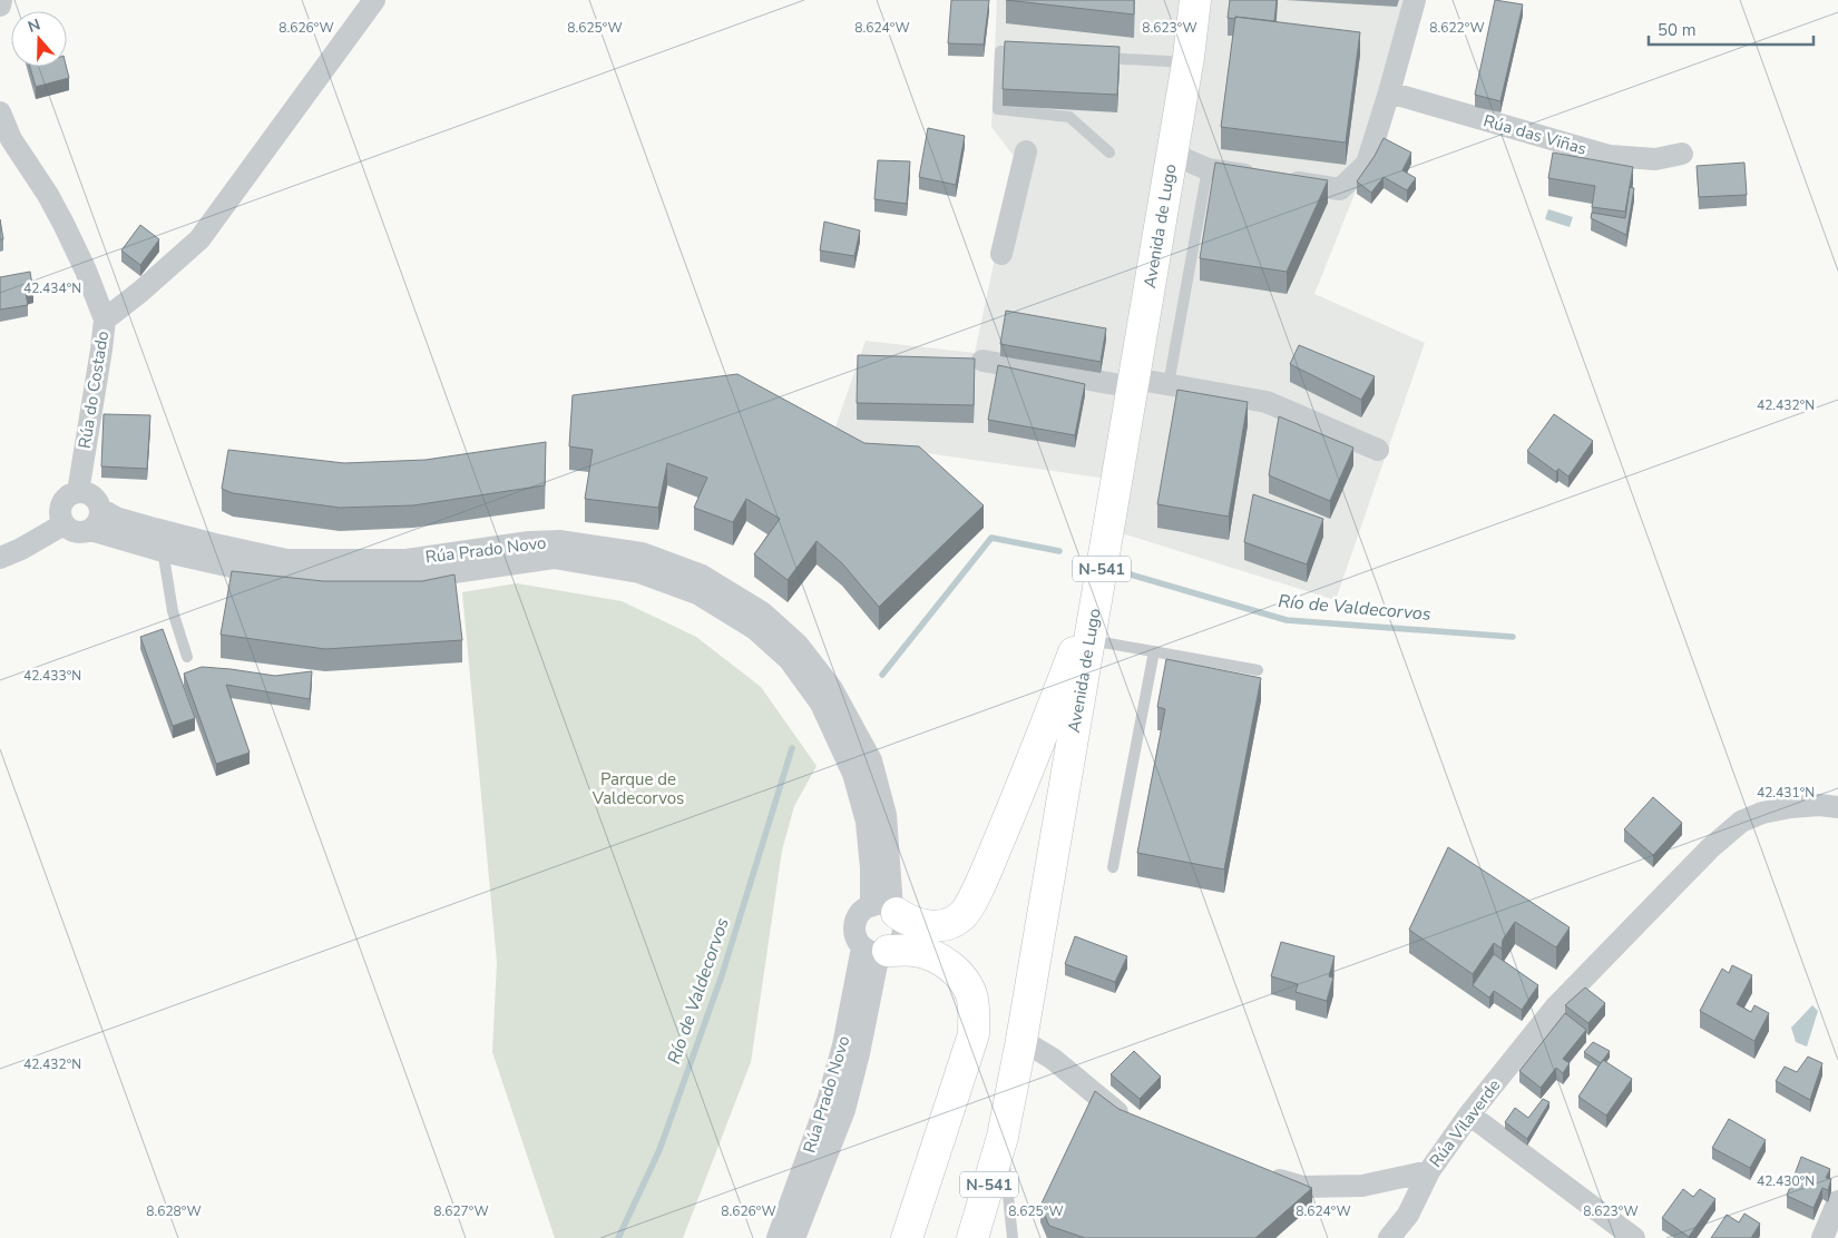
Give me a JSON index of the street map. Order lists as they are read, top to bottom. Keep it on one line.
{"streets":{"highway":["Avenida de Lugo","N-541"],"street":["Rúa das Viñas","Rúa do Costado","Rúa Prado Novo","Rúa Vilaverde"]},"crossings":[["Rúa do Costado","Rúa Prado Novo"]],"water":["Río de Valdecorvos"],"parks":["Parque de Valdecorvos"],"scale_bar":"50 m","north":"top","coordinates":["8.626°W","8.625°W","8.624°W","8.623°W","8.622°W","42.434°N","42.432°N","42.433°N","42.431°N","42.430°N","8.628°W","8.627°W"]}
